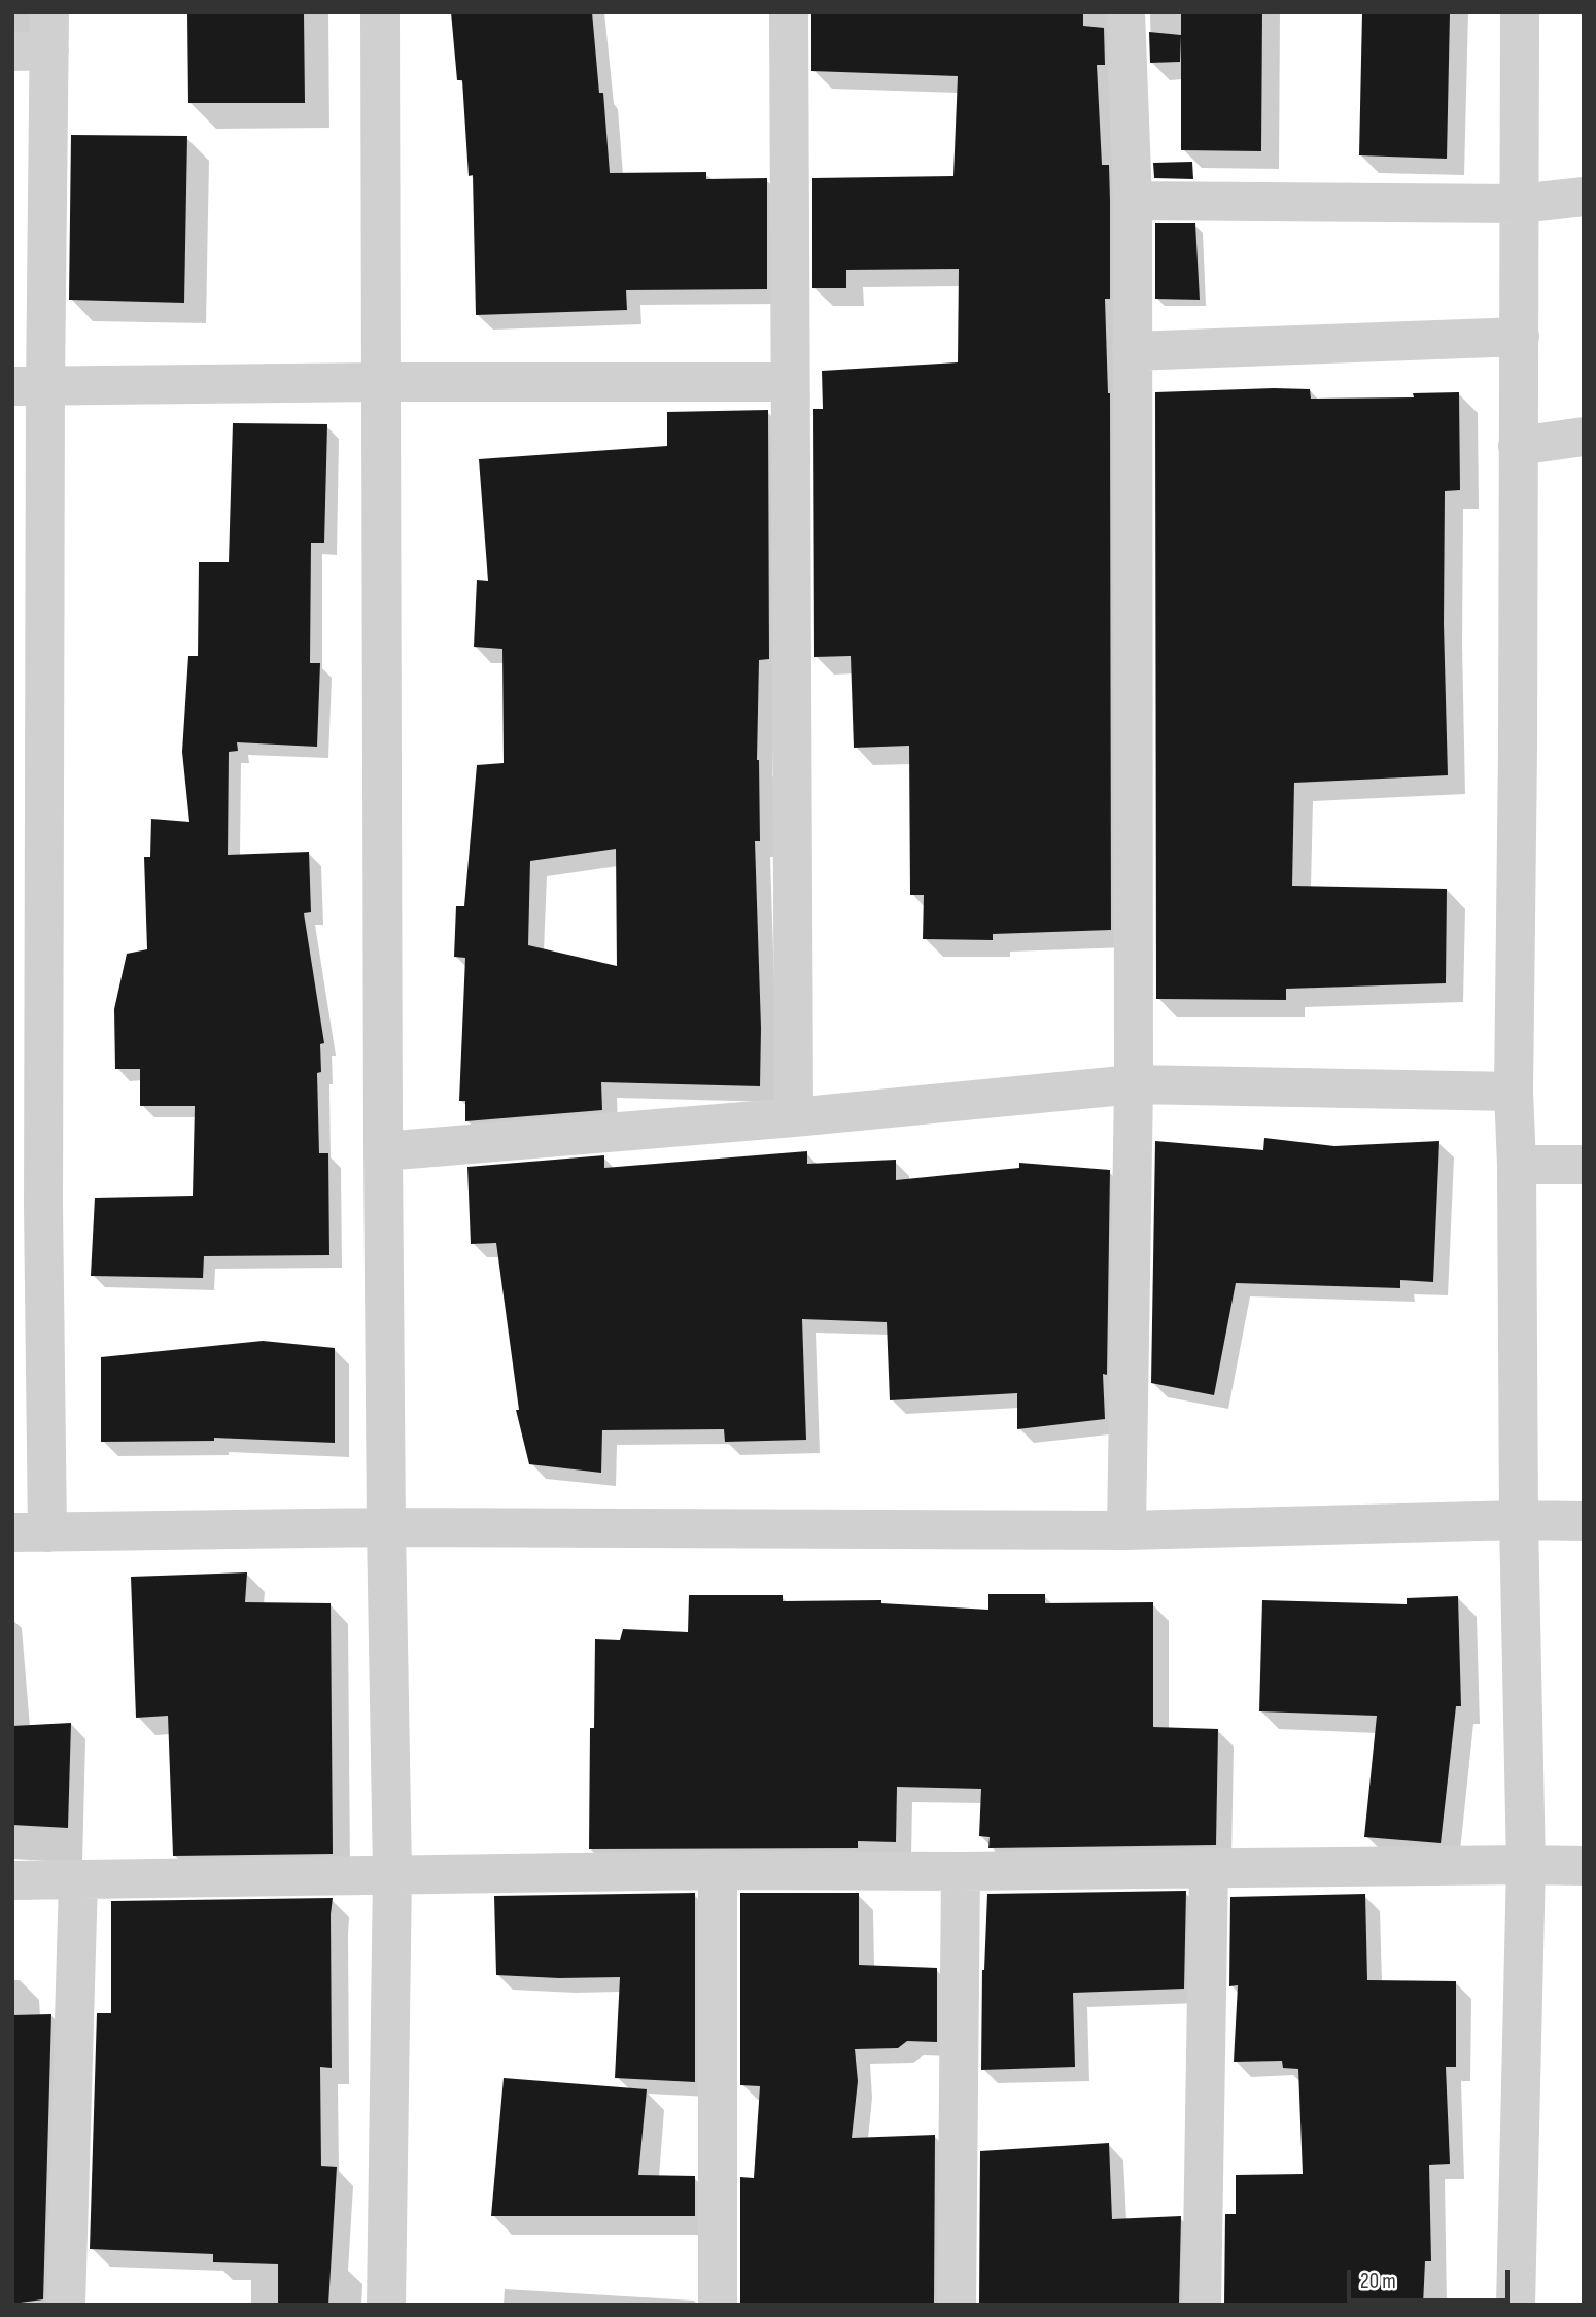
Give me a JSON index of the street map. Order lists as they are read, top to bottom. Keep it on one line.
{"scale_bar":"20 m"}
